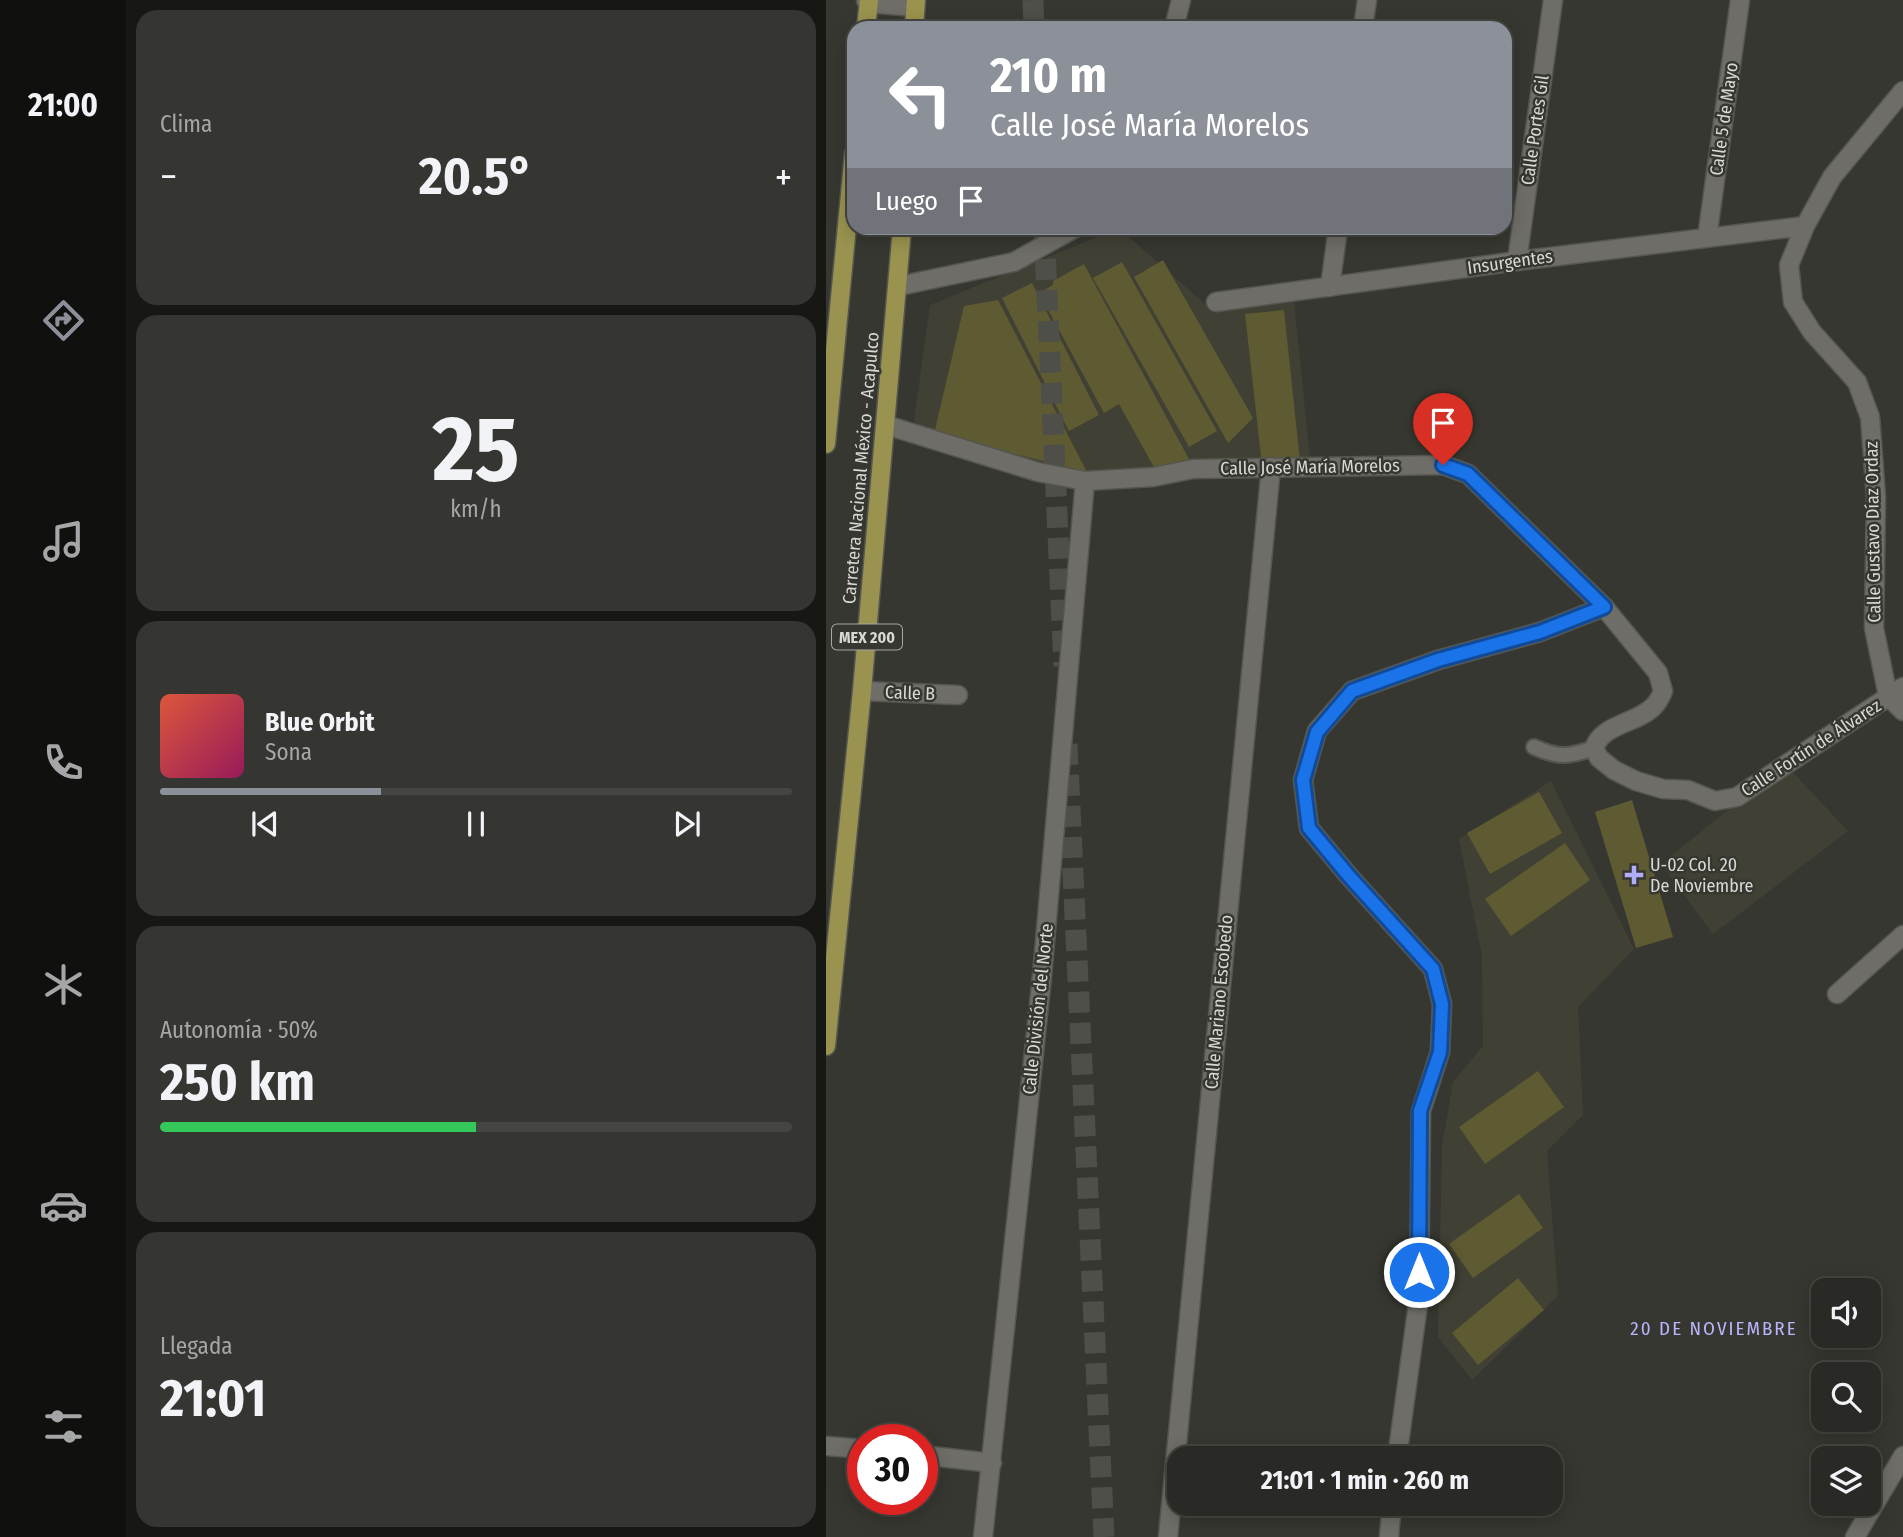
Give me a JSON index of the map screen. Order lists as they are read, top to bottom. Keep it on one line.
{"streets":{"main road":["Carretera Nacional México - Acapulco","MEX 200"],"street":["Calle 5 de Mayo","Calle Portes Gil","Insurgentes","Calle José María Morelos","Calle Gustavo Díaz Ordaz","Calle B","Calle Fortín de Álvarez","Calle Mariano Escobedo","Calle División del Norte"]},"crossings":[["Calle 5 de Mayo","Insurgentes"],["Calle Portes Gil","Insurgentes"],["Insurgentes","Calle Gustavo Díaz Ordaz"],["Calle José María Morelos","Carretera Nacional México - Acapulco"],["Calle José María Morelos","Calle Fortín de Álvarez"],["Calle José María Morelos","Calle Mariano Escobedo"],["Calle José María Morelos","Calle División del Norte"],["Carretera Nacional México - Acapulco","Calle B"],["Calle Gustavo Díaz Ordaz","Calle Fortín de Álvarez"]],"districts":["20 DE NOVIEMBRE"],"places":{"health":["U-02 Col. 20 De Noviembre"]},"page":{"tabs":"21:00","tile":["Clima",["25","km/h"],["Autonomía · 50%","250 km"],["Llegada","21:01"]],"turn":["210 m","Calle José María Morelos"],"heat":["−","20.5°","+"],"then":"Luego","song":["Blue Orbit","Sona"],"limit":"30","trip":"21:01 · 1 min · 260 m"}}
